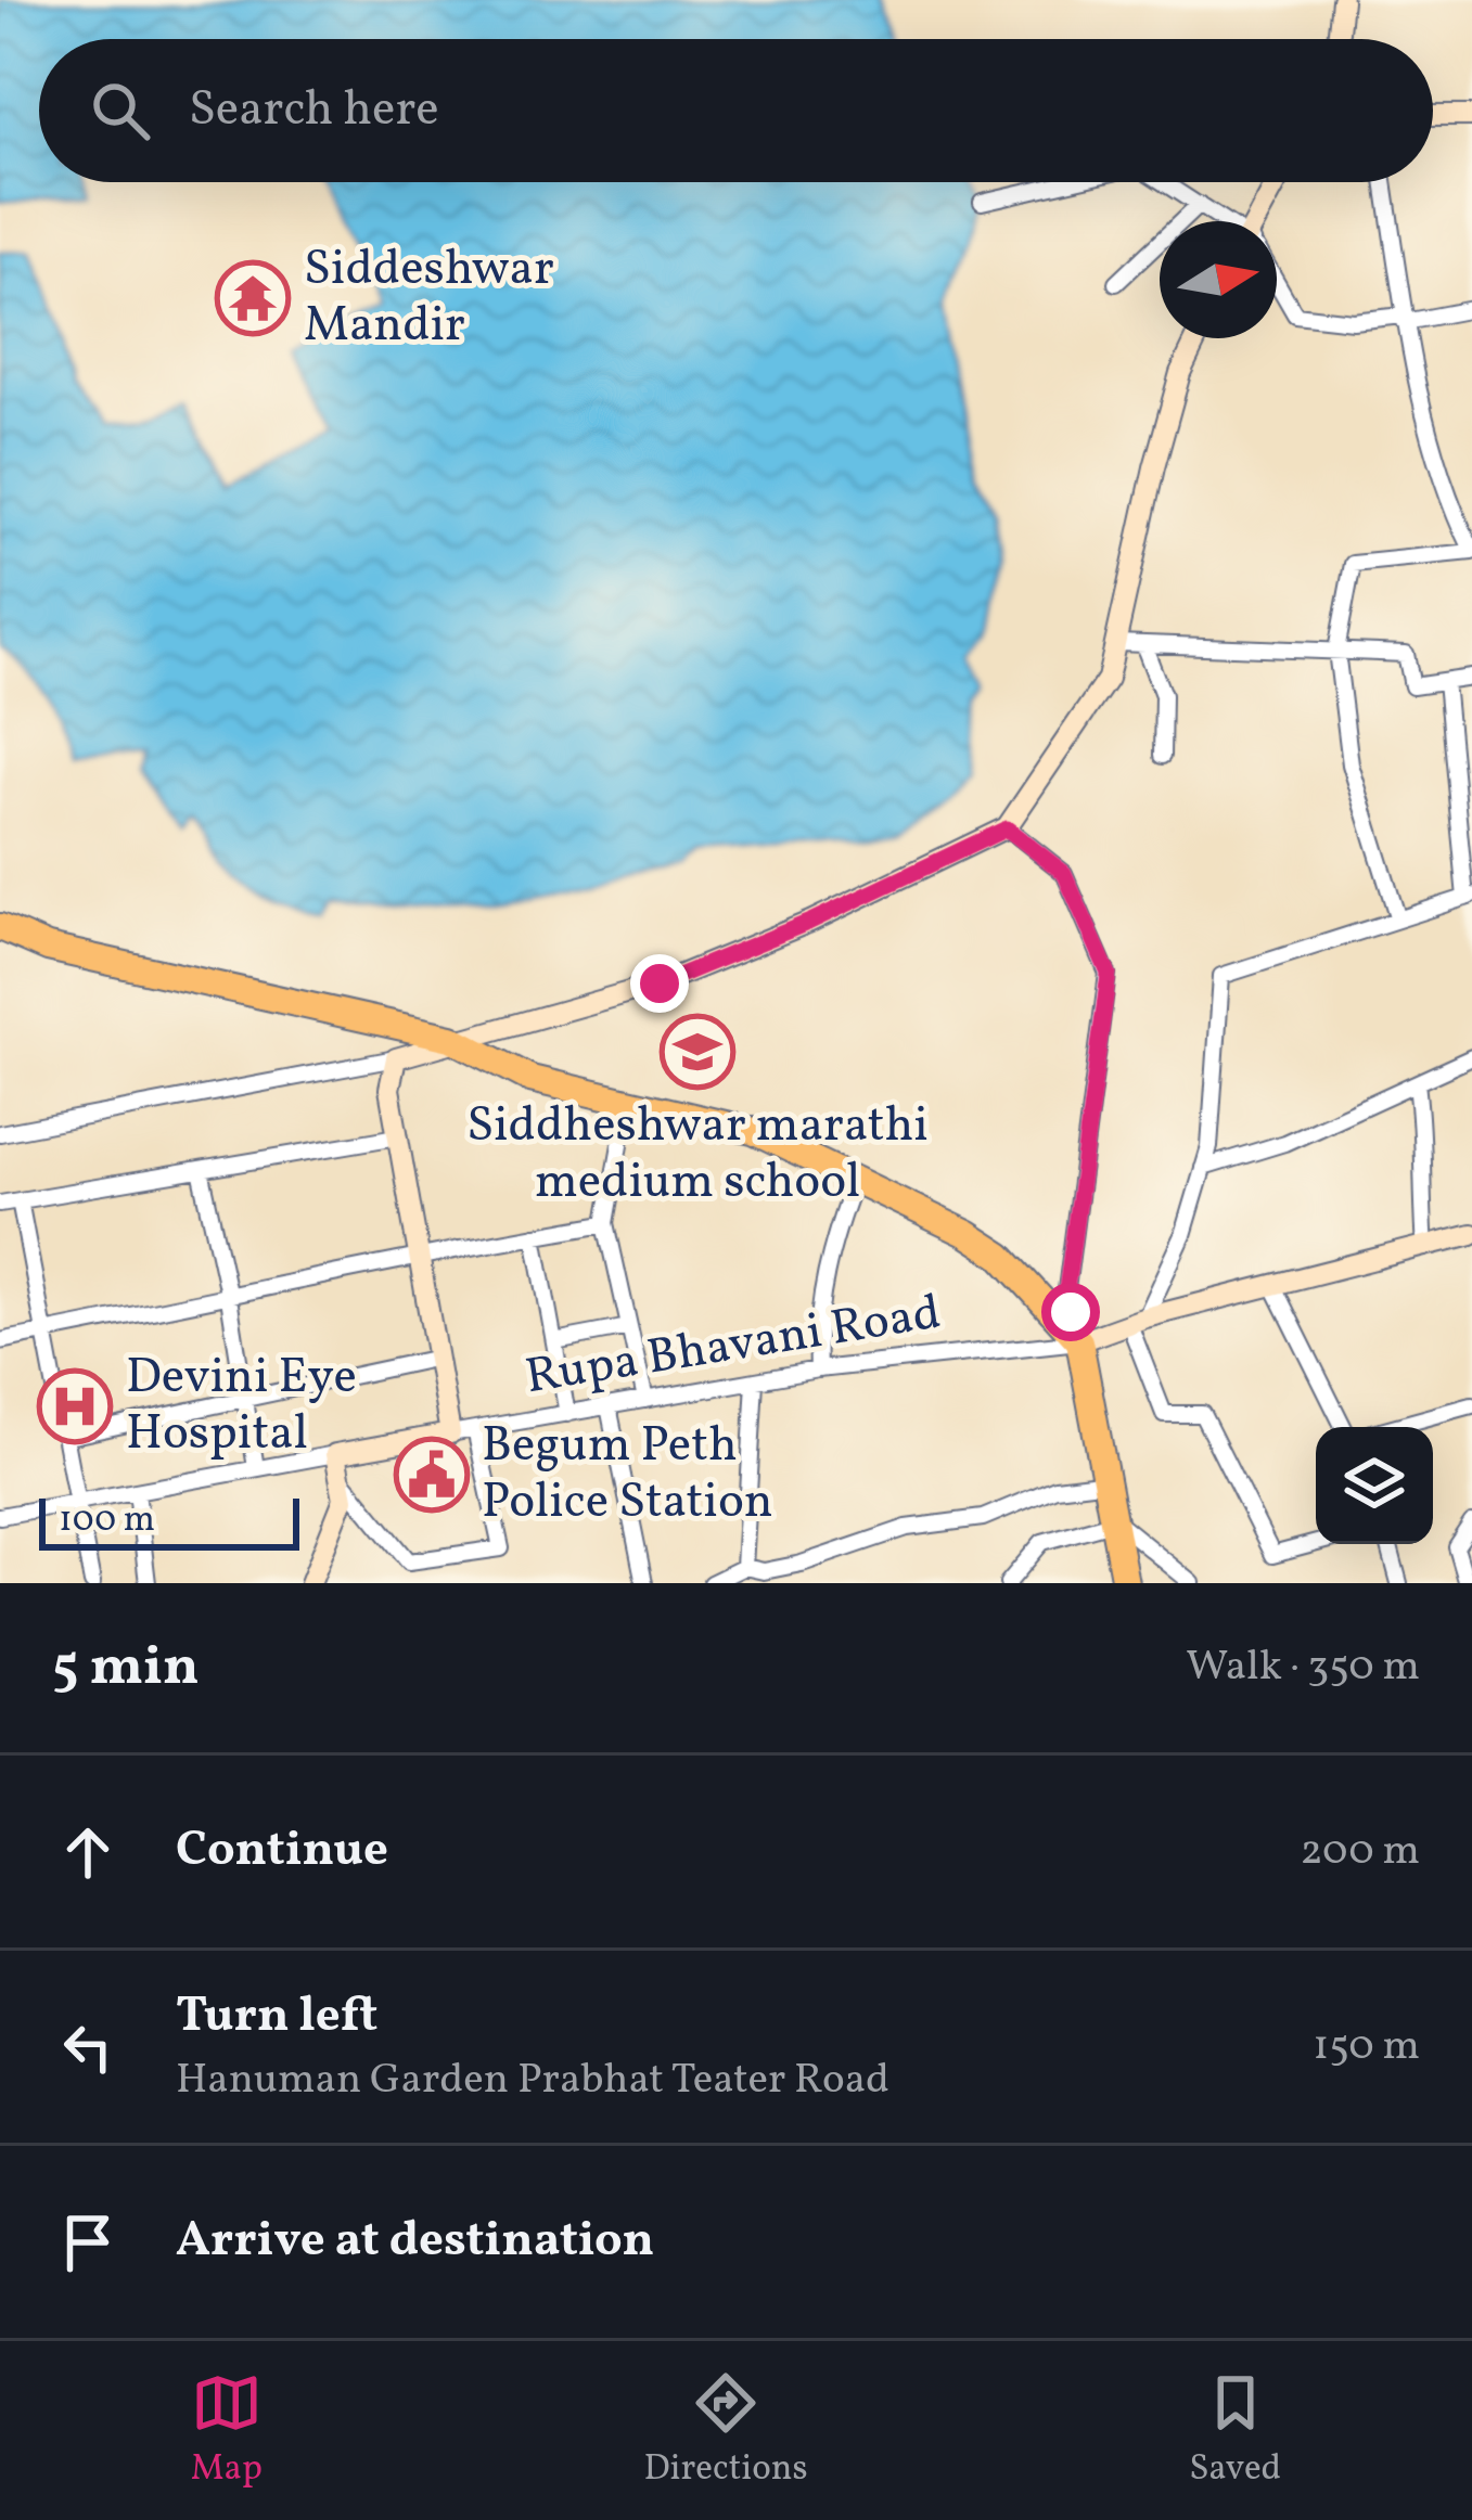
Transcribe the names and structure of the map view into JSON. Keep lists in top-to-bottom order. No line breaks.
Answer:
{"streets":{"street":["Rupa Bhavani Road"]},"places":{"temple":["Siddeshwar Mandir"],"school or university":["Siddheshwar marathi medium school"],"hospital":["Devini Eye Hospital"],"public building":["Begum Peth Police Station"]},"scale_bar":"100 m","north":"right","page":{"search":"Search here","scale":"100 m","heading":["5 min","Walk · 350 m"],"list":[["Continue","200 m"],["Turn left","Hanuman Garden Prabhat Teater Road","150 m"],"Arrive at destination"],"nav":["Map","Directions","Saved"]}}
